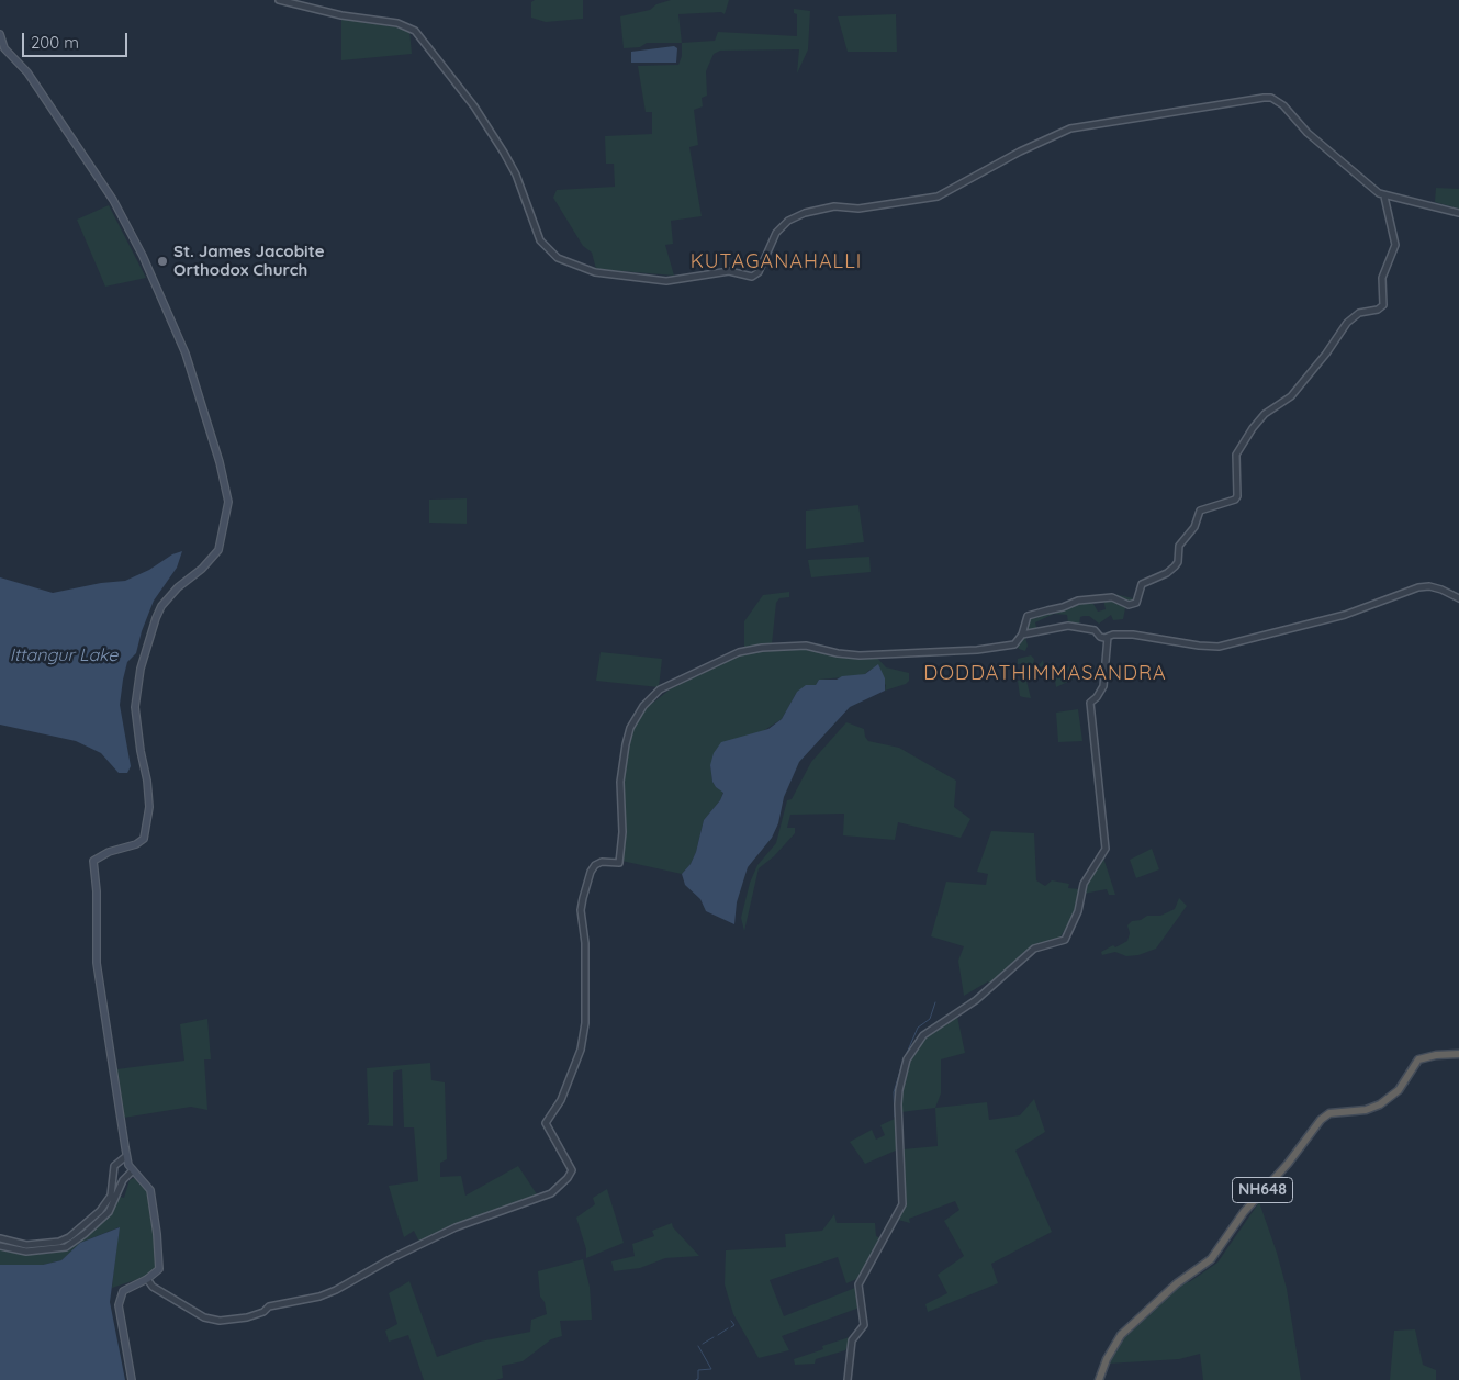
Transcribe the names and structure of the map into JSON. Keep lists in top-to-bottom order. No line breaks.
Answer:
{"streets":{"highway":["NH648"]},"districts":["KUTAGANAHALLI","DODDATHIMMASANDRA"],"water":["Ittangur Lake"],"places":["St. James Jacobite Orthodox Church"],"scale_bar":"200 m"}
